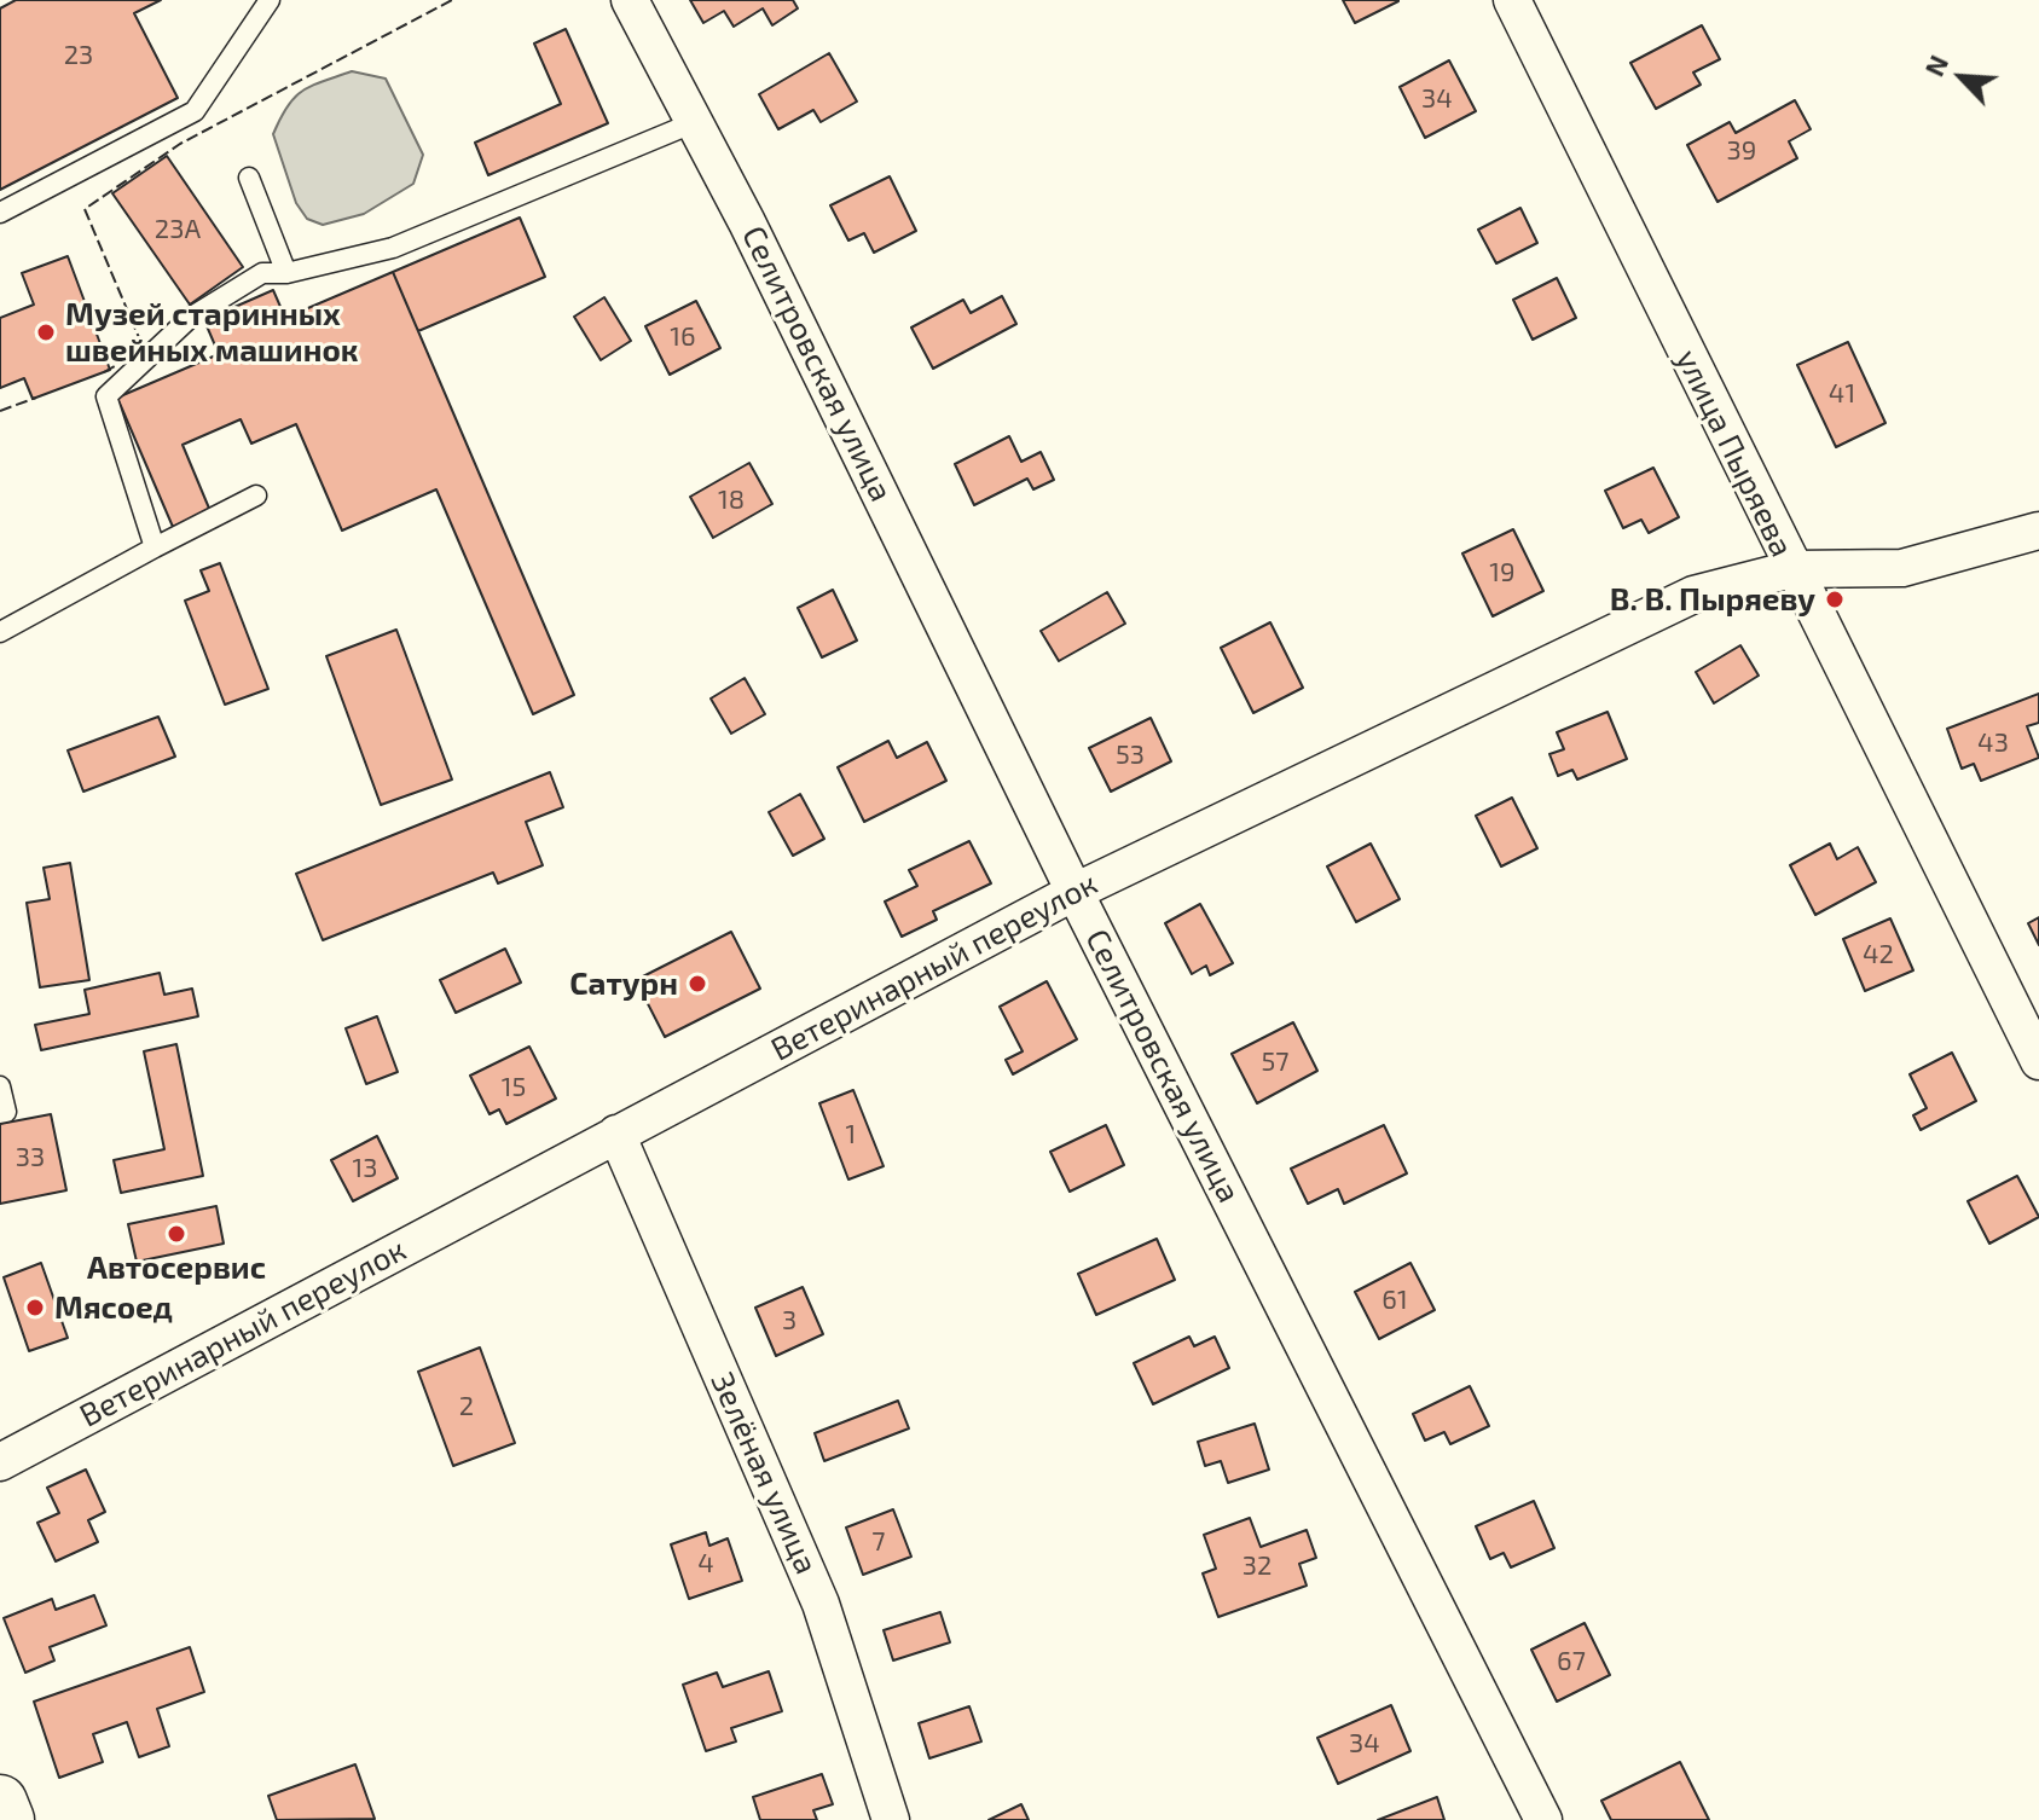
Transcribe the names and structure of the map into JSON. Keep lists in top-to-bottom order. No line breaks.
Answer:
{"streets":{"street":["Селитровская улица","улица Пыряева","Ветеринарный переулок","Зелёная улица"]},"crossings":[["Селитровская улица","Ветеринарный переулок"],["улица Пыряева","Ветеринарный переулок"],["Ветеринарный переулок","Зелёная улица"]],"places":["Музей старинных швейных машинок","В. В. Пыряеву","Сатурн","Автосервис","Мясоед"],"house_numbers":["23","34","39","23А","16","41","18","19","43","53","42","57","15","1","33","13","61","3","2","7","4","32","67","34"],"north":"top left"}
